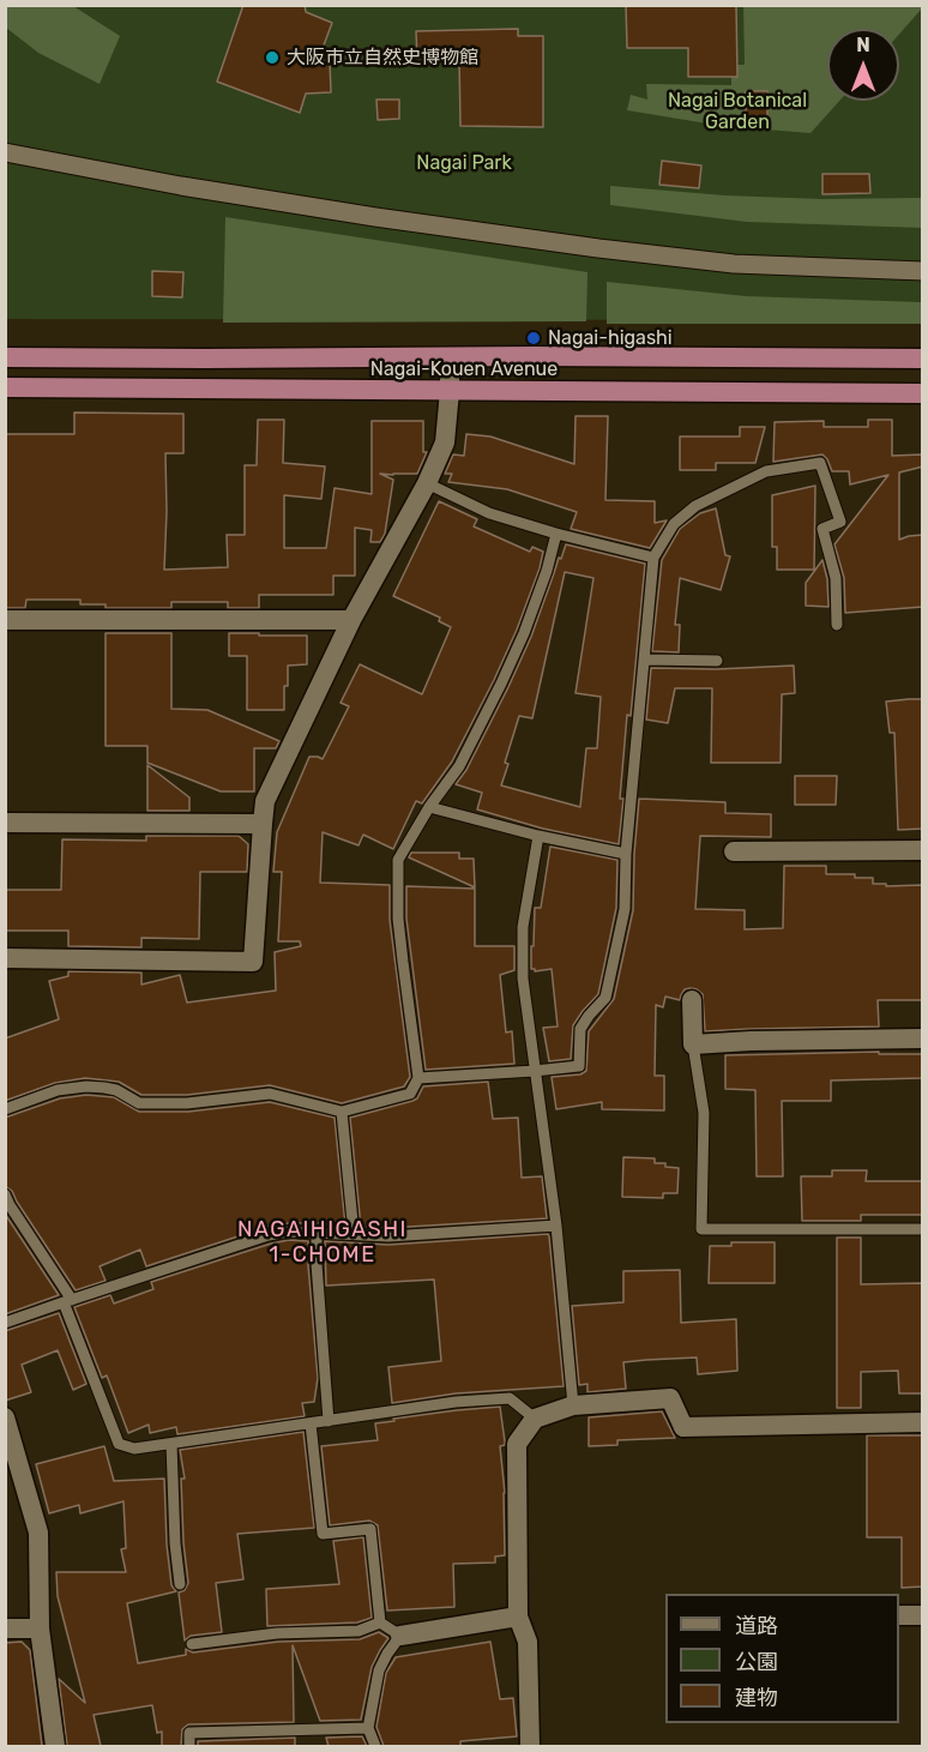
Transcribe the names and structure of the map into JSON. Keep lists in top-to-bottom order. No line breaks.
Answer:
{"streets":{"highway":["Nagai-Kouen Avenue"]},"districts":["NAGAIHIGASHI 1-CHOME"],"parks":["Nagai Botanical Garden","Nagai Park"],"places":["大阪市立自然史博物館","Nagai-higashi"],"legend":["道路","公園","建物"],"north":"top"}
